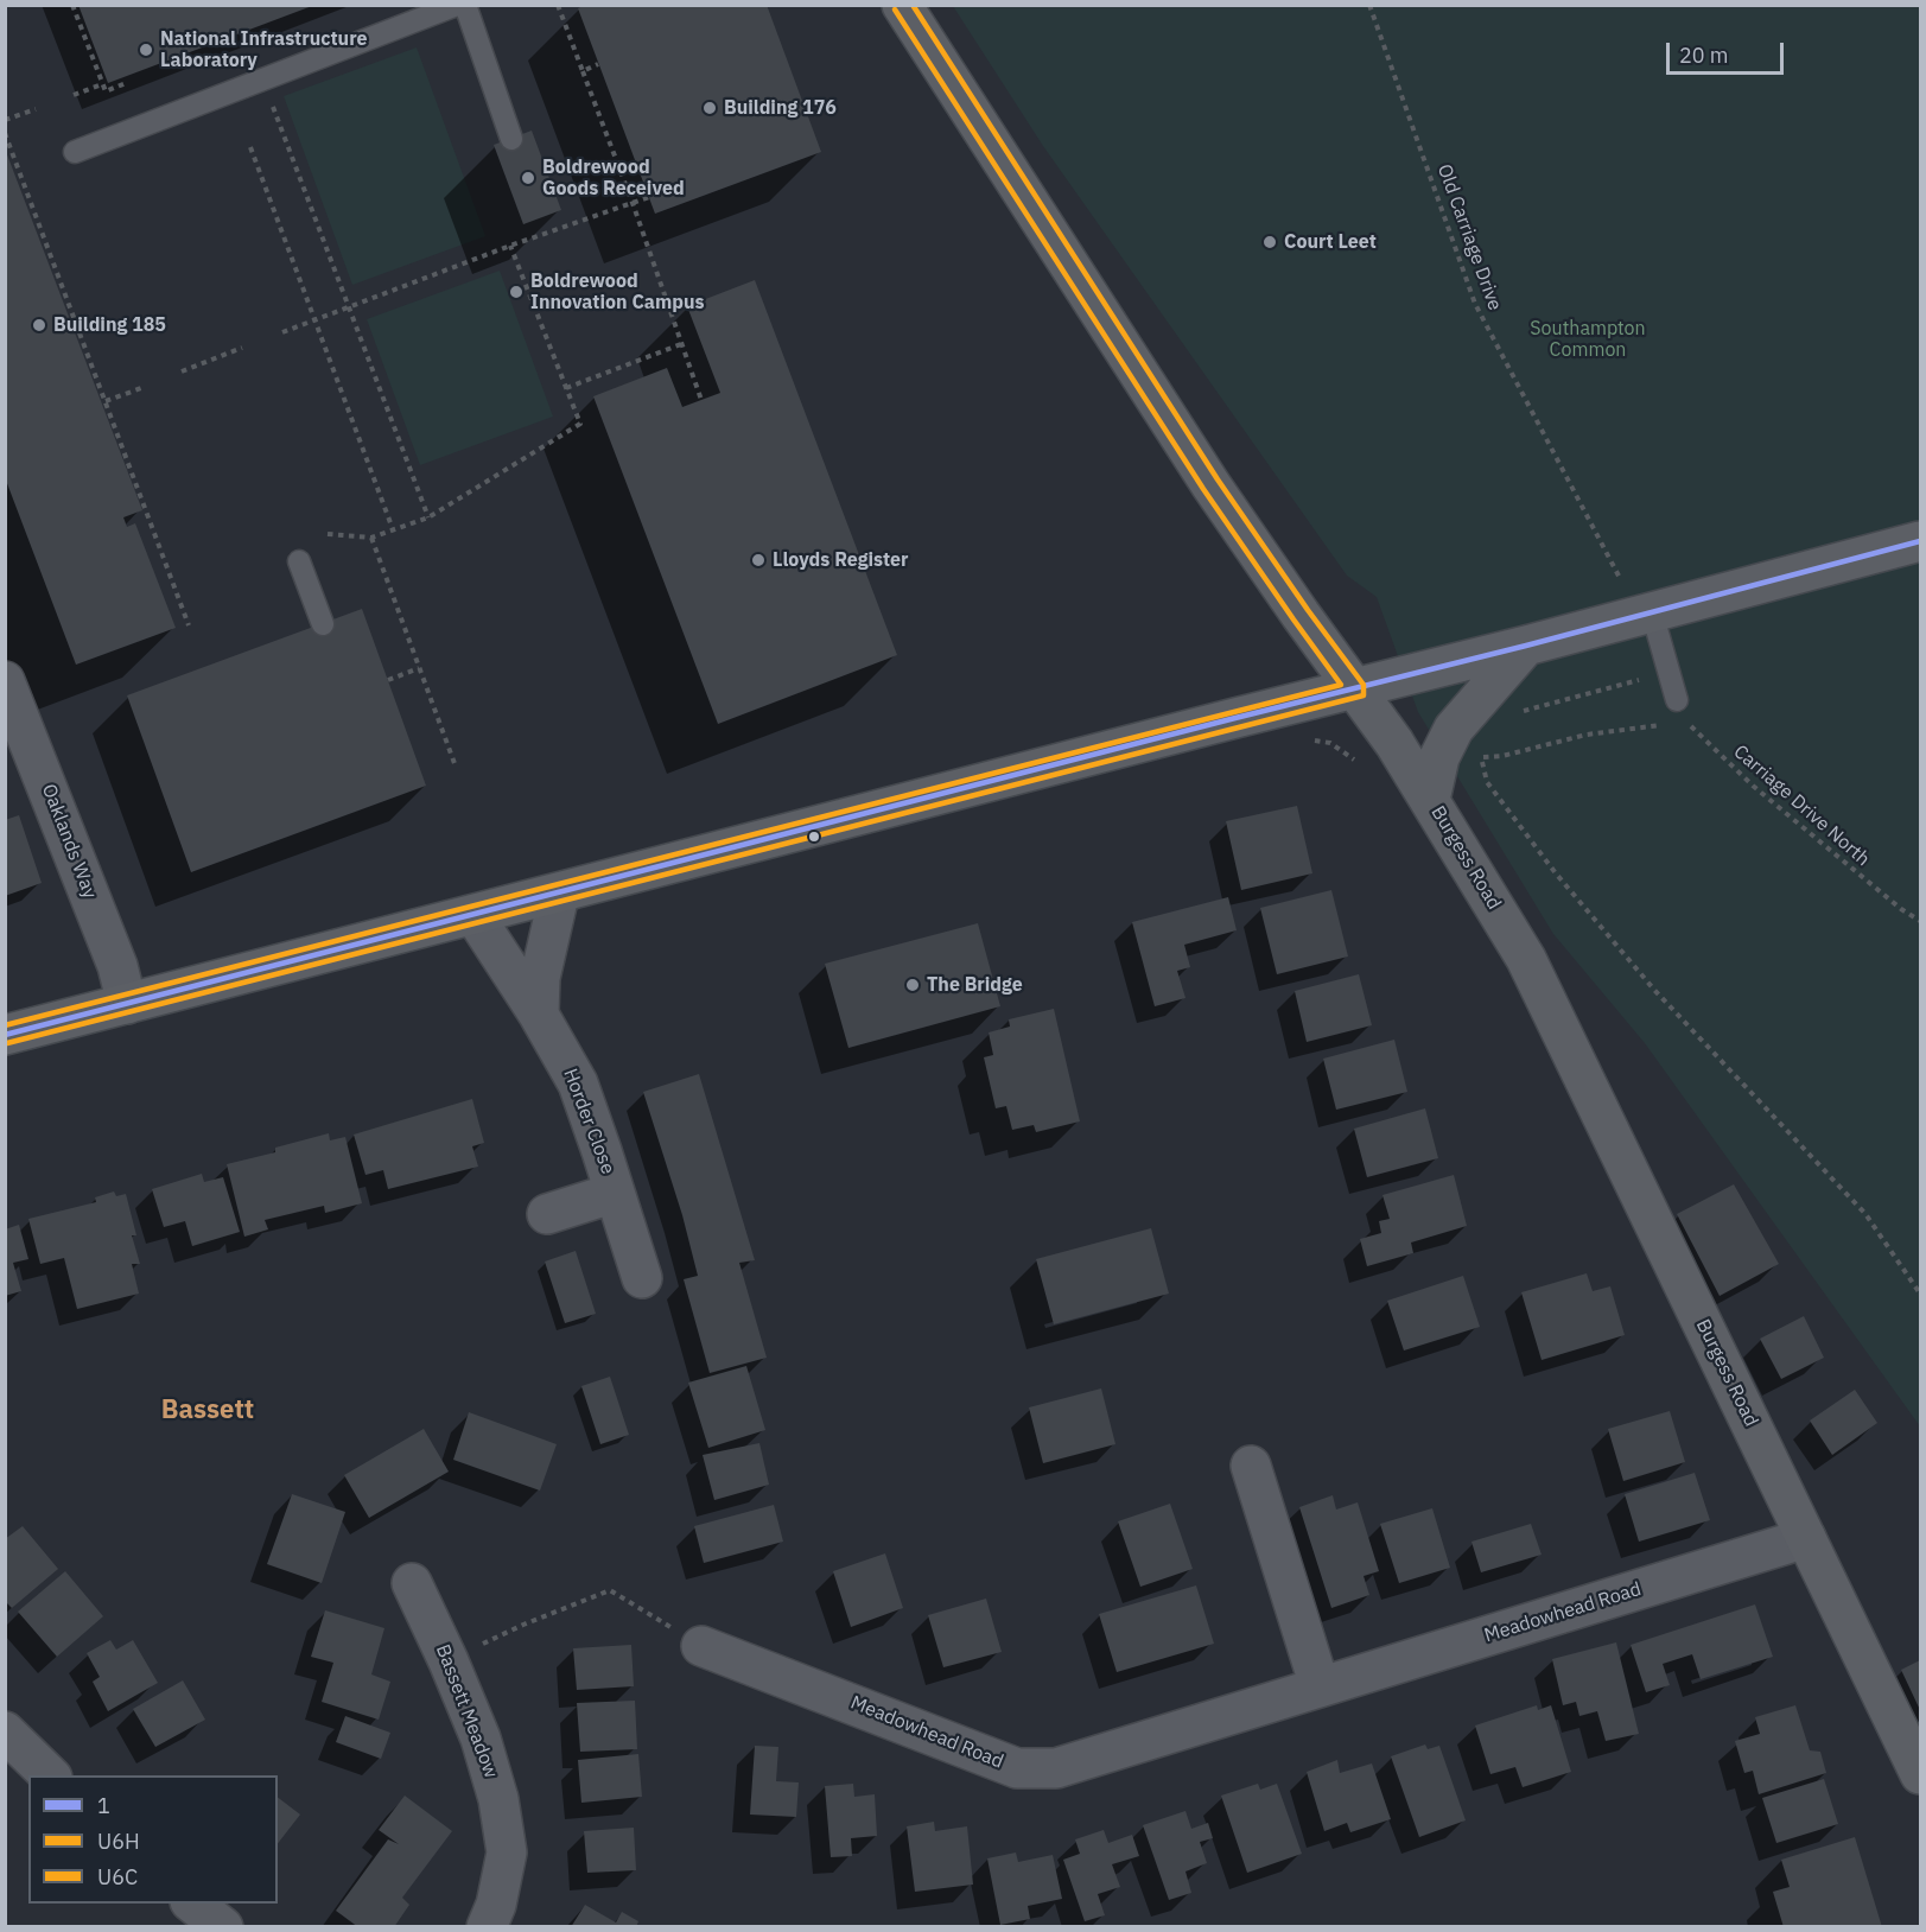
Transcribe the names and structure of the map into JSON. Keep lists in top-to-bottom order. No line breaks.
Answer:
{"streets":{"main road":["Burgess Road"],"street":["Oaklands Way","Horder Close","Meadowhead Road","Bassett Meadow"],"path":["Old Carriage Drive","Carriage Drive North"]},"crossings":[["Burgess Road","Meadowhead Road"]],"districts":["Bassett"],"parks":["Southampton Common"],"places":["National Infrastructure Laboratory","Building 176","Boldrewood Goods Received","Court Leet","Boldrewood Innovation Campus","Building 185","Lloyds Register","The Bridge"],"lines":["transit line U6H","transit line U6C","transit line 1"],"legend":["1","U6H","U6C"],"scale_bar":"20 m"}
